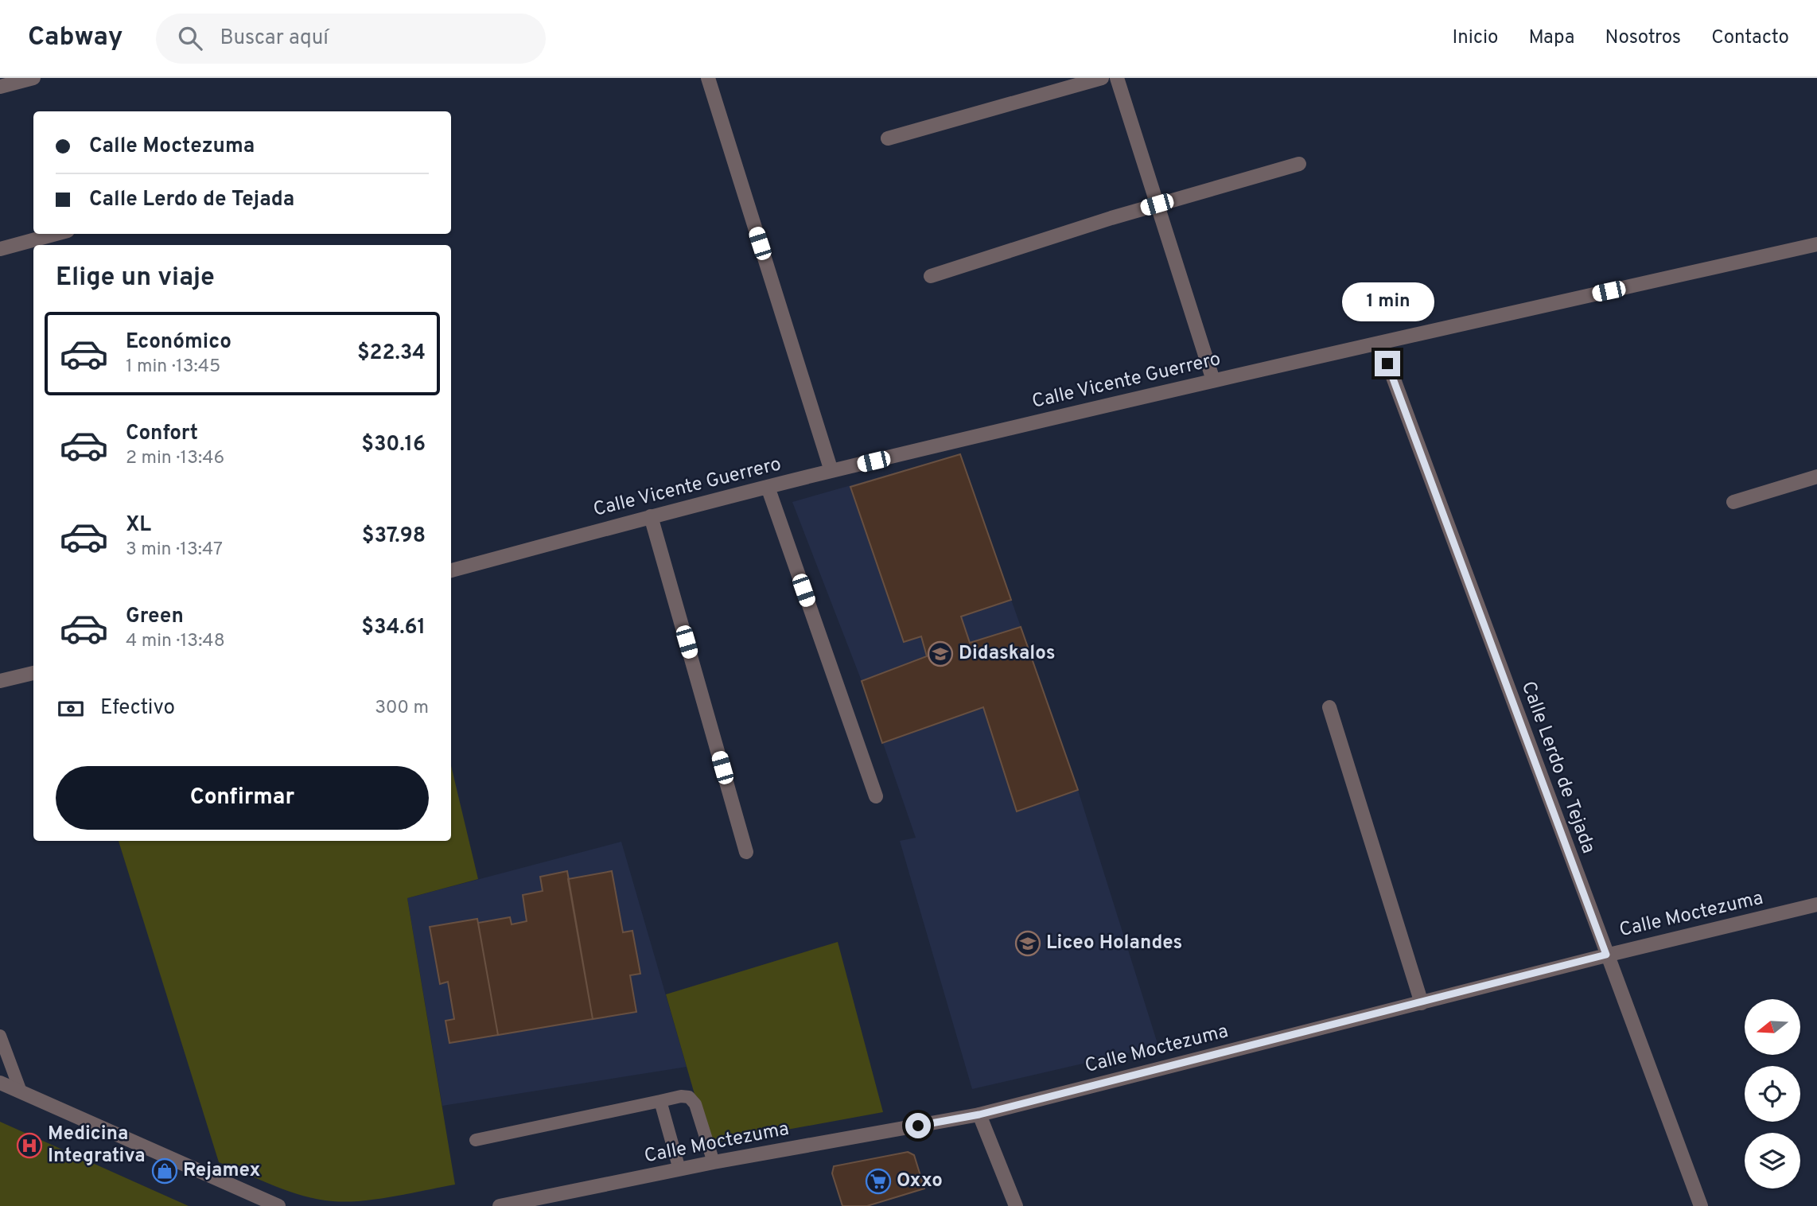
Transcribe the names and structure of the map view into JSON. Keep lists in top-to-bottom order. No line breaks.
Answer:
{"streets":{"street":["Calle Vicente Guerrero","Calle Lerdo de Tejada","Calle Moctezuma"]},"crossings":[["Calle Vicente Guerrero","Calle Lerdo de Tejada"],["Calle Lerdo de Tejada","Calle Moctezuma"]],"places":{"school or university":["Didaskalos","Liceo Holandes"],"hospital":["Medicina Integrativa"],"shop":["Rejamex"],"supermarket":["Oxxo"]},"north":"left","page":{"header":"Cabway","search":"Buscar aquí","nav":["Inicio","Mapa","Nosotros","Contacto"],"banner":["Calle Moctezuma","Calle Lerdo de Tejada"],"heading":"Elige un viaje","bubble":"1 min","list":[{"name":"Económico","note":"1 min · 13:45","value":"$22.34"},{"name":"Confort","note":"2 min · 13:46","value":"$30.16"},{"name":"XL","note":"3 min · 13:47","value":"$37.98"},{"name":"Green","note":"4 min · 13:48","value":"$34.61"}],"pay":["Efectivo","300 m"],"buttons":"Confirmar"}}
